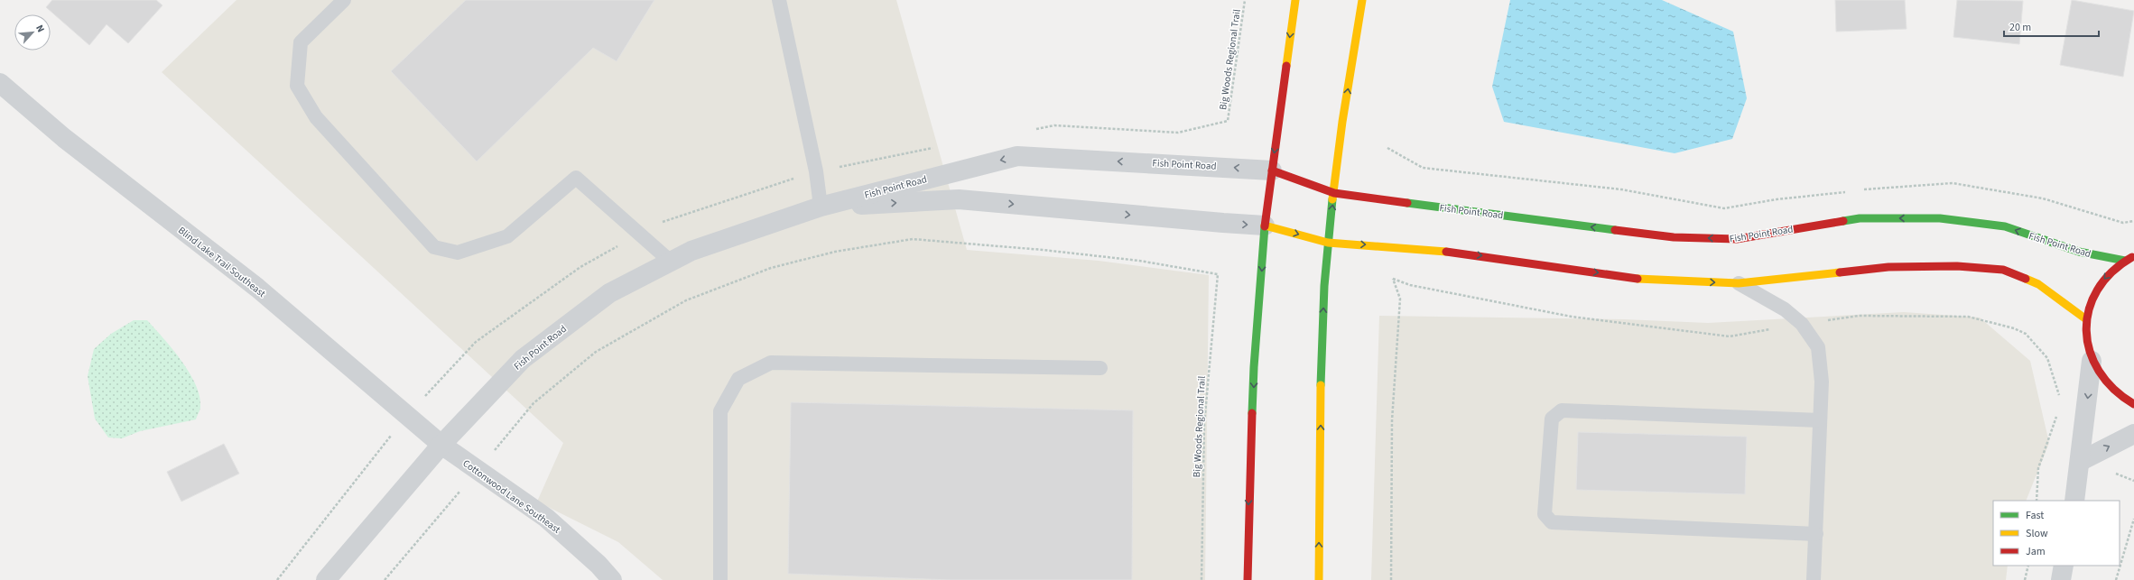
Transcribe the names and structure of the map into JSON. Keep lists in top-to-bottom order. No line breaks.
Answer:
{"streets":{"street":["Fish Point Road","Blind Lake Trail Southeast","Cottonwood Lane Southeast"],"path":["Big Woods Regional Trail"]},"crossings":[["Big Woods Regional Trail","Cottonwood Lane Southeast"],["Fish Point Road","Blind Lake Trail Southeast"],["Fish Point Road","Cottonwood Lane Southeast"],["Blind Lake Trail Southeast","Cottonwood Lane Southeast"]],"legend":["Fast","Slow","Jam"],"scale_bar":"20 m","north":"top right"}
